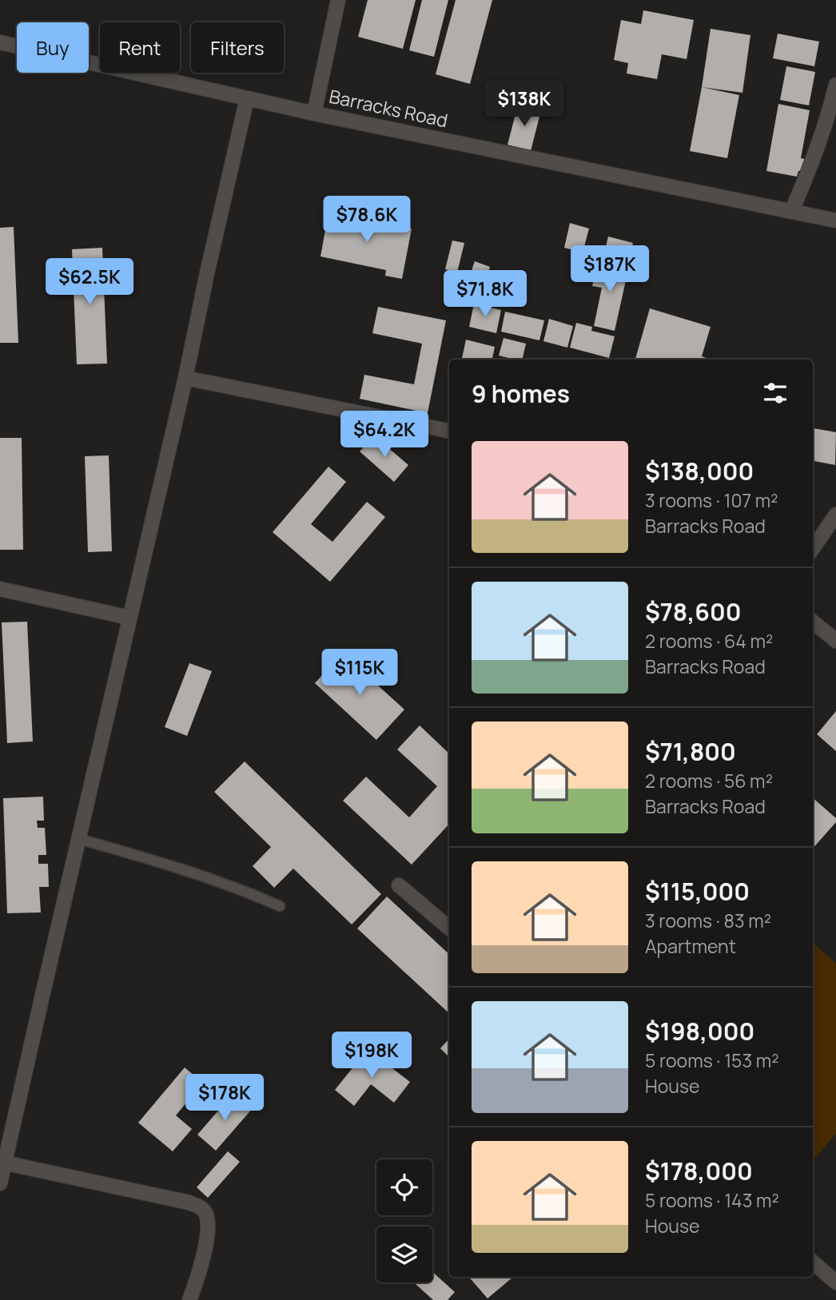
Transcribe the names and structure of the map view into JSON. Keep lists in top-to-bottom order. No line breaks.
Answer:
{"streets":{"street":["Barracks Road"]},"page":{"chip":["Buy","Rent","Filters"],"price":["$138K","$78.6K","$187K","$62.5K","$71.8K","$64.2K","$115K","$198K","$178K"],"heading":"9 homes","list":[{"name":"$138,000","note":"3 rooms · 107 m² · Barracks Road"},{"name":"$78,600","note":"2 rooms · 64 m² · Barracks Road"},{"name":"$71,800","note":"2 rooms · 56 m² · Barracks Road"},{"name":"$115,000","note":"3 rooms · 83 m² · Apartment"},{"name":"$198,000","note":"5 rooms · 153 m² · House"},{"name":"$178,000","note":"5 rooms · 143 m² · House"}]}}
